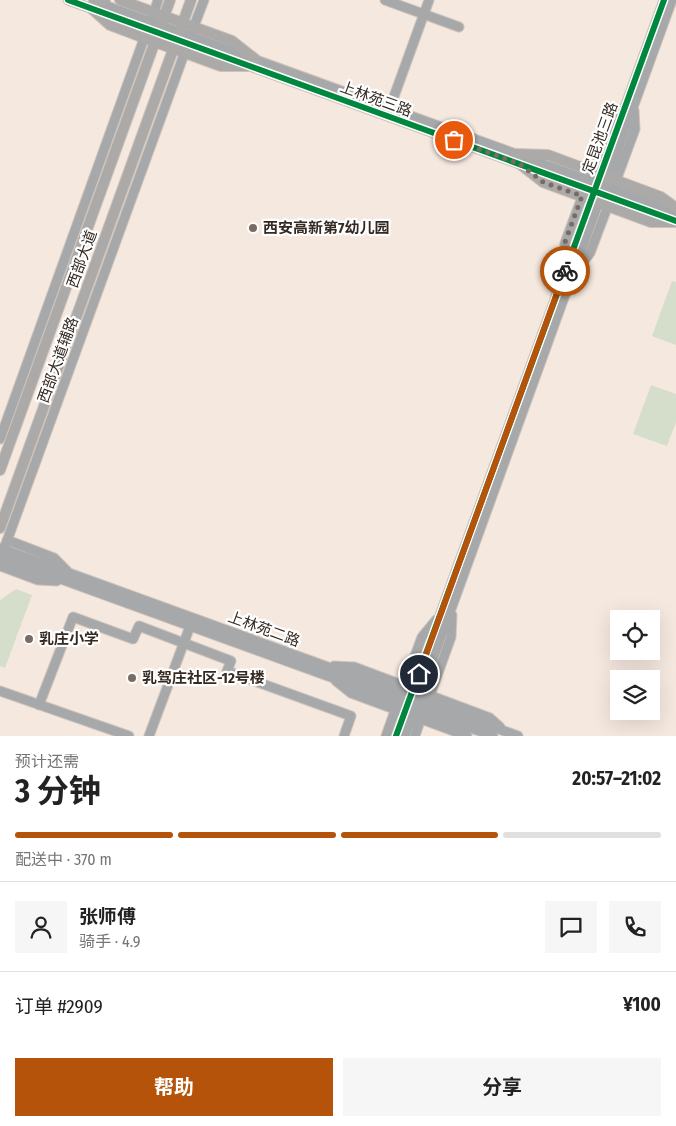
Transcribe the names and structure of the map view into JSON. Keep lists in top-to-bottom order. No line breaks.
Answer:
{"streets":{"main road":["西部大道"],"street":["上林苑三路","定昆池三路","西部大道辅路","上林苑二路"]},"crossings":[["定昆池三路","上林苑二路"],["西部大道辅路","上林苑二路"]],"places":["西安高新第7幼儿园","乳庄小学","乳驾庄社区-12号楼"],"page":{"heading":["3 分钟","预计还需","20:57–21:02"],"panel":["张师傅","骑手 · 4.9","订单 #2909","¥100"],"bar":"配送中 · 370 m","buttons":["帮助","分享"]}}
